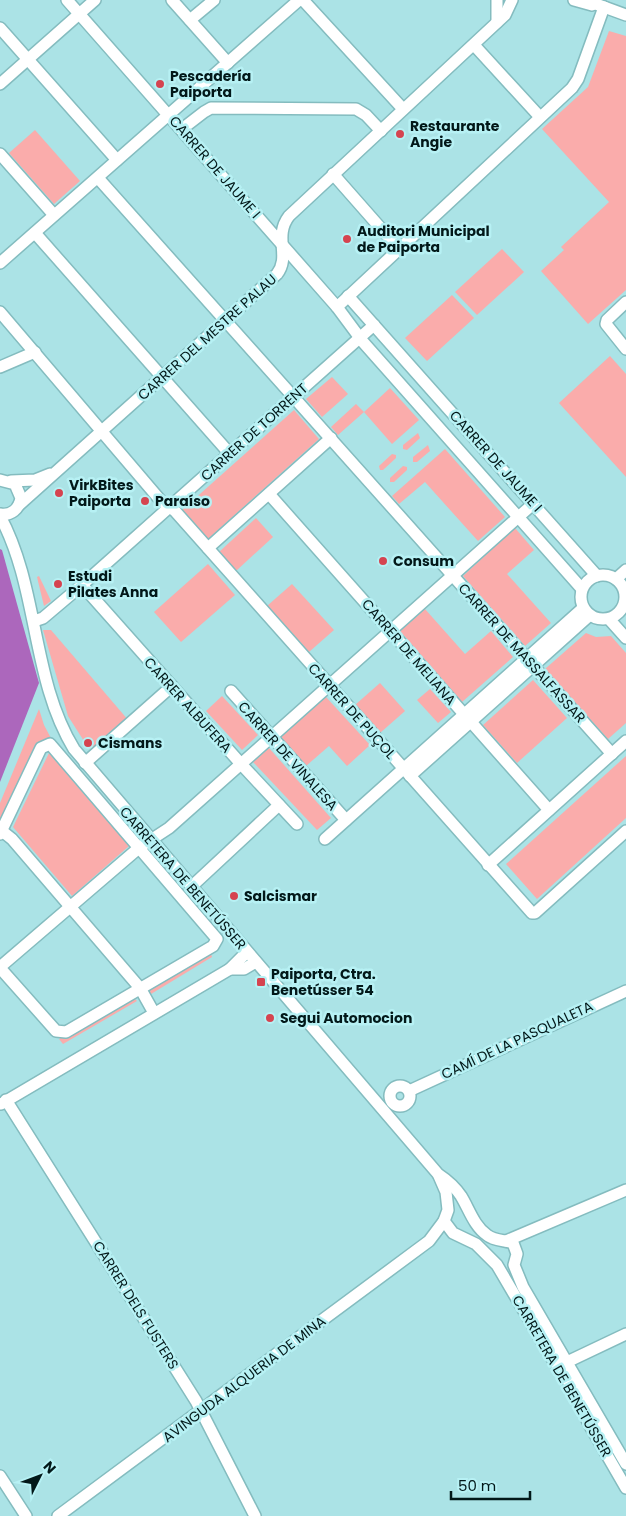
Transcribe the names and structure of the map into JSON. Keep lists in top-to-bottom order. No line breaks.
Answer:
{"streets":{"street":["CARRER DE JAUME I","CARRER DEL MESTRE PALAU","CARRER DE TORRENT","CARRER DE MELIANA","CARRER DE MASSALFASSAR","CARRER ALBUFERA","CARRER DE PUÇOL","CARRER DE VINALESA","CARRETERA DE BENETÚSSER","CAMÍ DE LA PASQUALETA","CARRER DELS FUSTERS","AVINGUDA ALQUERIA DE MINA"]},"crossings":[["CARRER DE JAUME I","CARRER DEL MESTRE PALAU"],["CARRER DE JAUME I","CARRER DE TORRENT"],["CARRER DEL MESTRE PALAU","CARRER DE MASSALFASSAR"],["CARRER DEL MESTRE PALAU","CARRER DE PUÇOL"],["CARRER DEL MESTRE PALAU","CARRETERA DE BENETÚSSER"],["CARRER DE TORRENT","CARRER DE MASSALFASSAR"],["CARRER DE TORRENT","CARRER ALBUFERA"],["CARRER DE TORRENT","CARRER DE PUÇOL"],["CARRER DE TORRENT","CARRETERA DE BENETÚSSER"],["CARRETERA DE BENETÚSSER","CAMÍ DE LA PASQUALETA"],["CARRETERA DE BENETÚSSER","AVINGUDA ALQUERIA DE MINA"],["CARRER DELS FUSTERS","AVINGUDA ALQUERIA DE MINA"]],"places":{"other":["Pescadería Paiporta","Restaurante Angie","Auditori Municipal de Paiporta","VirkBites Paiporta","Paraíso","Consum","Estudi Pilates Anna","Cismans","Salcismar","Segui Automocion"],"transit":["Paiporta, Ctra. Benetússer 54"]},"scale_bar":"50 m","north":"top right"}
